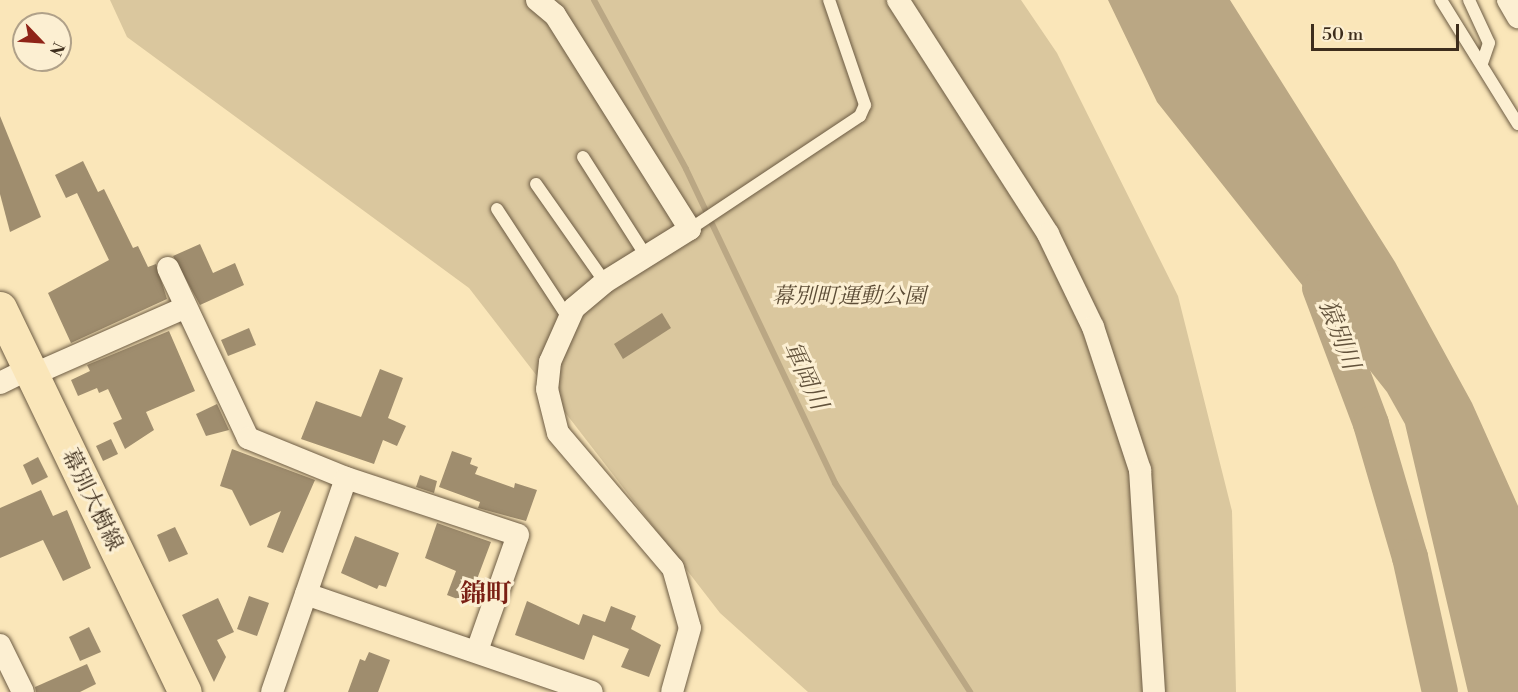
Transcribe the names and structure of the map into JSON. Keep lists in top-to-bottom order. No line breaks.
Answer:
{"streets":{"main road":["幕別大樹線"]},"districts":["錦町"],"water":["猿別川","軍岡川"],"parks":["幕別町運動公園"],"scale_bar":"50 m","north":"bottom right"}
